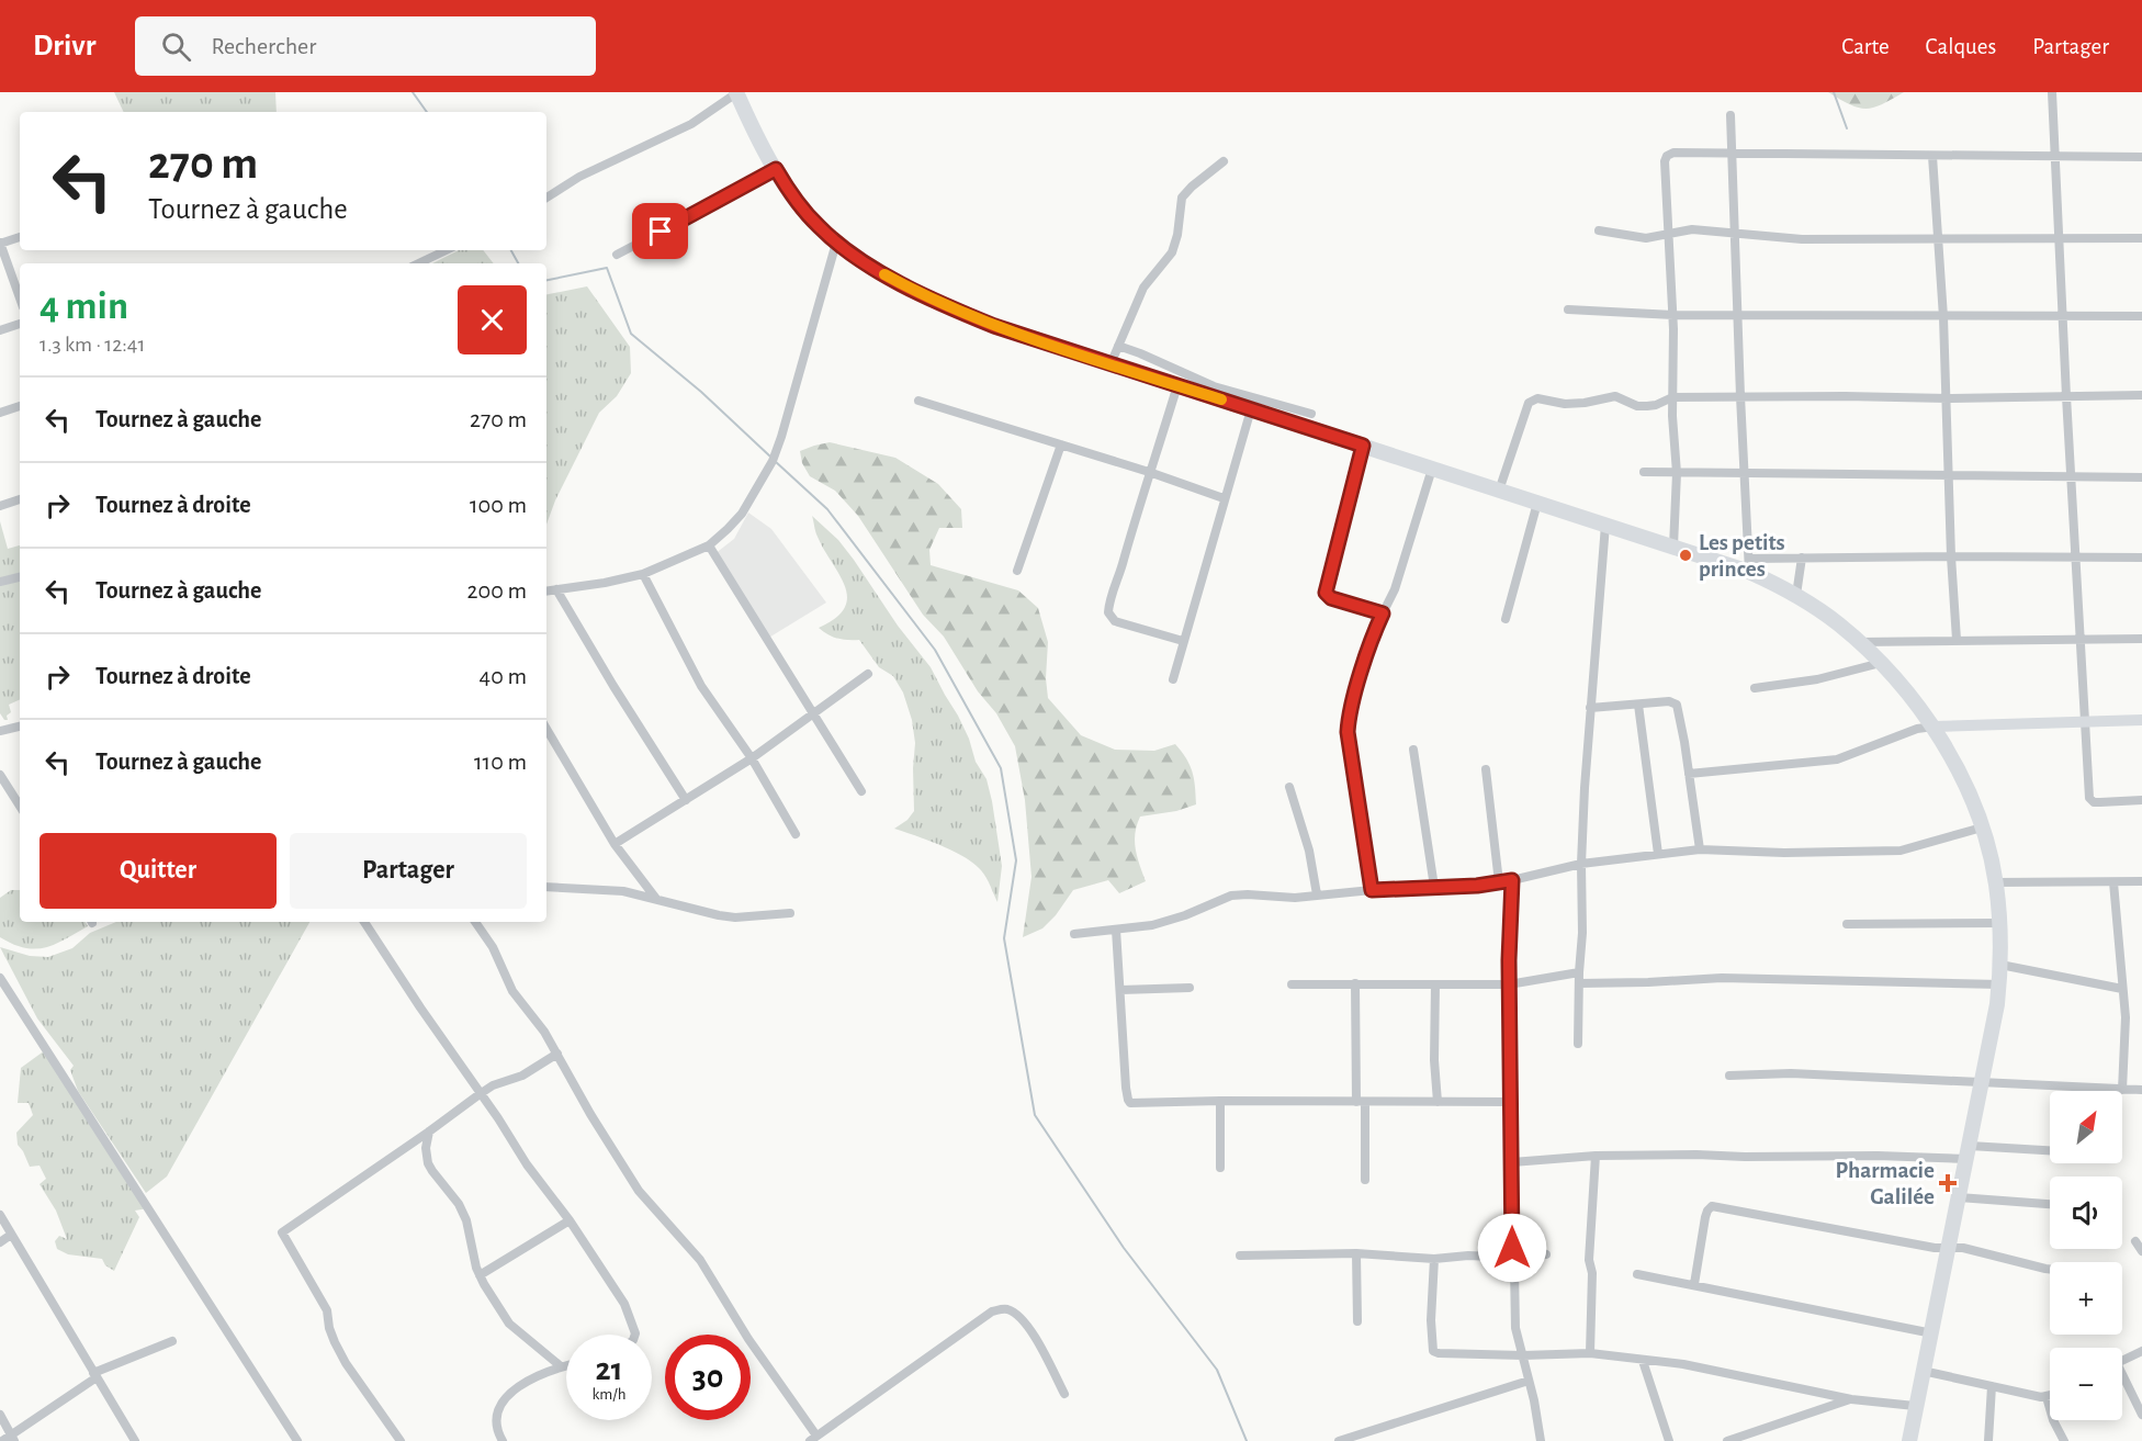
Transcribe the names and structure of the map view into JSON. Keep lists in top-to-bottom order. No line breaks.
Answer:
{"places":{"other":["Les petits princes"],"health":["Pharmacie Galilée"]},"north":"top right","page":{"header":"Drivr","search":"Rechercher","nav":["Carte","Calques","Partager"],"turn":["270 m","Tournez à gauche"],"heading":["4 min","1.3 km · 12:41"],"list":[{"name":"Tournez à gauche","value":"270 m"},{"name":"Tournez à droite","value":"100 m"},{"name":"Tournez à gauche","value":"200 m"},{"name":"Tournez à droite","value":"40 m"},{"name":"Tournez à gauche","value":"110 m"}],"buttons":["Quitter","Partager"],"map_buttons":["+","−"],"speed":"21 km/h","limit":"30"}}
